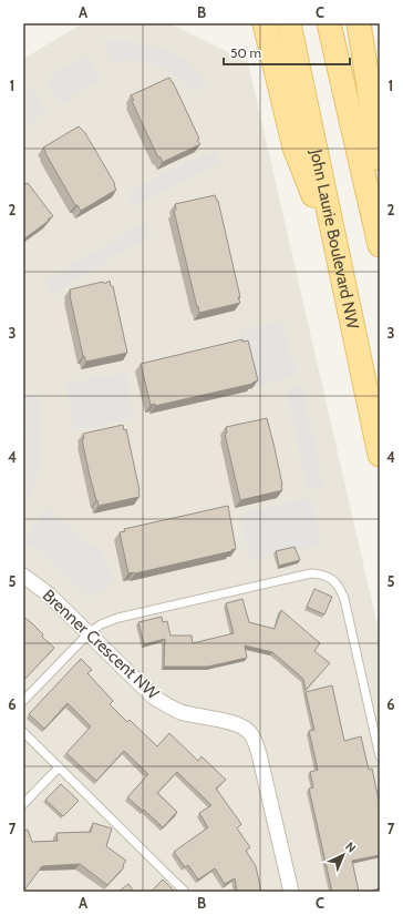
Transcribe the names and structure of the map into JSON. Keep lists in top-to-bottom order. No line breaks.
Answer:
{"streets":{"main road":["John Laurie Boulevard NW"],"street":["Brenner Crescent NW"]},"scale_bar":"50 m","north":"top right","grid":{"columns":["A","B","C"],"rows":["1","2","3","4","5","6","7"]}}
